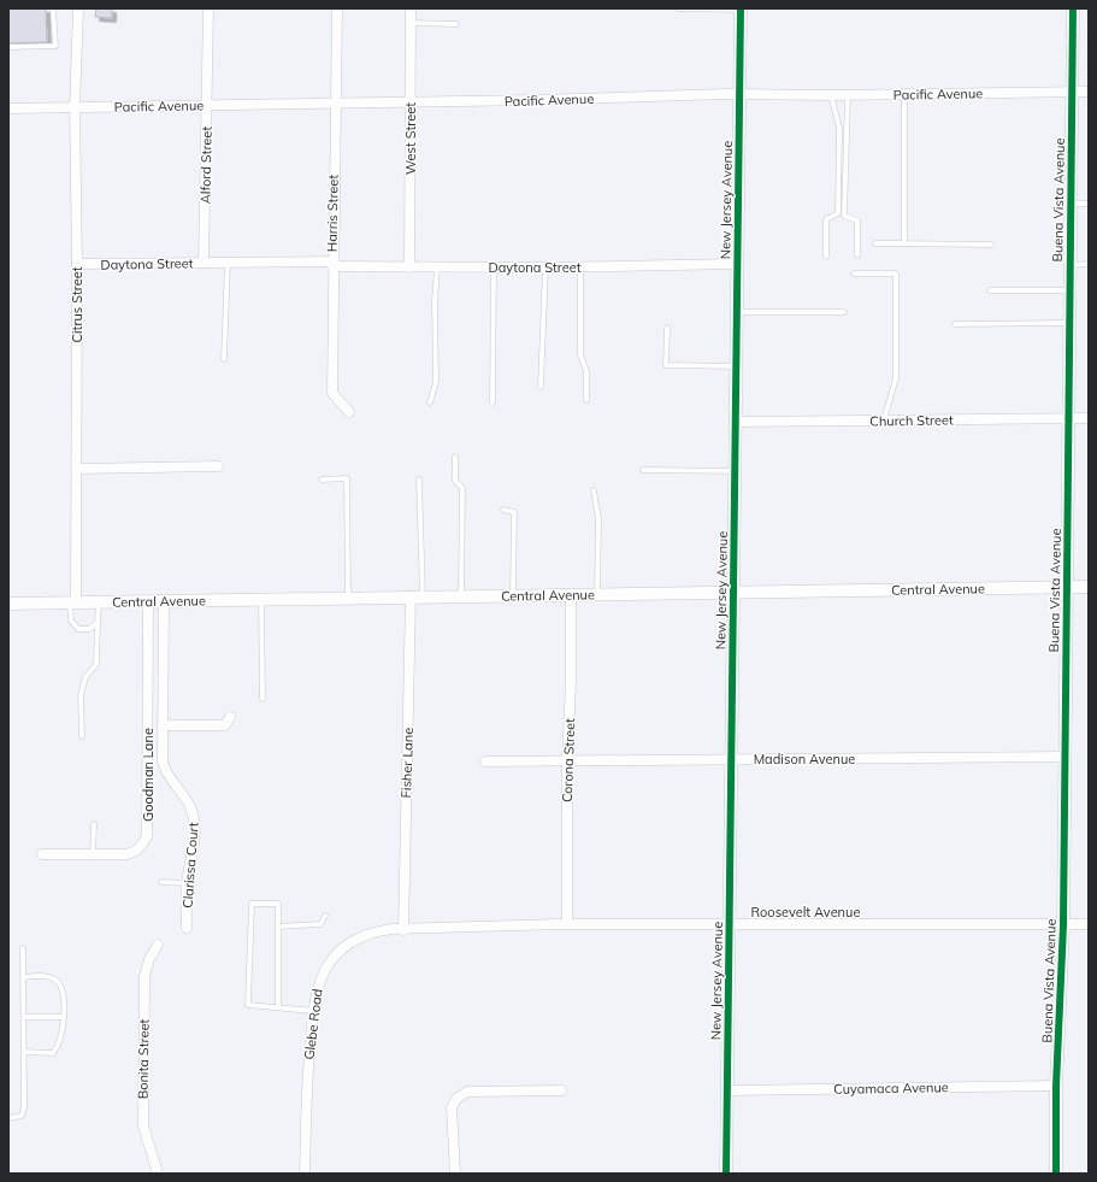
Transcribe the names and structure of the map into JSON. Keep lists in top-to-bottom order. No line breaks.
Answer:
{"streets":{"street":["Pacific Avenue","West Street","Alford Street","New Jersey Avenue","Buena Vista Avenue","Harris Street","Daytona Street","Citrus Street","Church Street","Central Avenue","Madison Avenue","Corona Street","Fisher Lane","Goodman Lane","Clarissa Court","Roosevelt Avenue","Glebe Road","Bonita Street","Cuyamaca Avenue"]},"crossings":[["Pacific Avenue","West Street"],["Pacific Avenue","Alford Street"],["Pacific Avenue","New Jersey Avenue"],["Pacific Avenue","Buena Vista Avenue"],["Pacific Avenue","Harris Street"],["Pacific Avenue","Citrus Street"],["West Street","Daytona Street"],["Alford Street","Daytona Street"],["New Jersey Avenue","Daytona Street"],["New Jersey Avenue","Church Street"],["New Jersey Avenue","Central Avenue"],["New Jersey Avenue","Madison Avenue"],["New Jersey Avenue","Roosevelt Avenue"],["New Jersey Avenue","Cuyamaca Avenue"],["Buena Vista Avenue","Church Street"],["Buena Vista Avenue","Central Avenue"],["Buena Vista Avenue","Madison Avenue"],["Buena Vista Avenue","Roosevelt Avenue"],["Buena Vista Avenue","Cuyamaca Avenue"],["Harris Street","Daytona Street"],["Daytona Street","Citrus Street"],["Citrus Street","Central Avenue"],["Central Avenue","Corona Street"],["Central Avenue","Fisher Lane"],["Central Avenue","Goodman Lane"],["Central Avenue","Clarissa Court"],["Madison Avenue","Corona Street"],["Corona Street","Roosevelt Avenue"],["Fisher Lane","Roosevelt Avenue"],["Fisher Lane","Glebe Road"],["Roosevelt Avenue","Glebe Road"]]}
